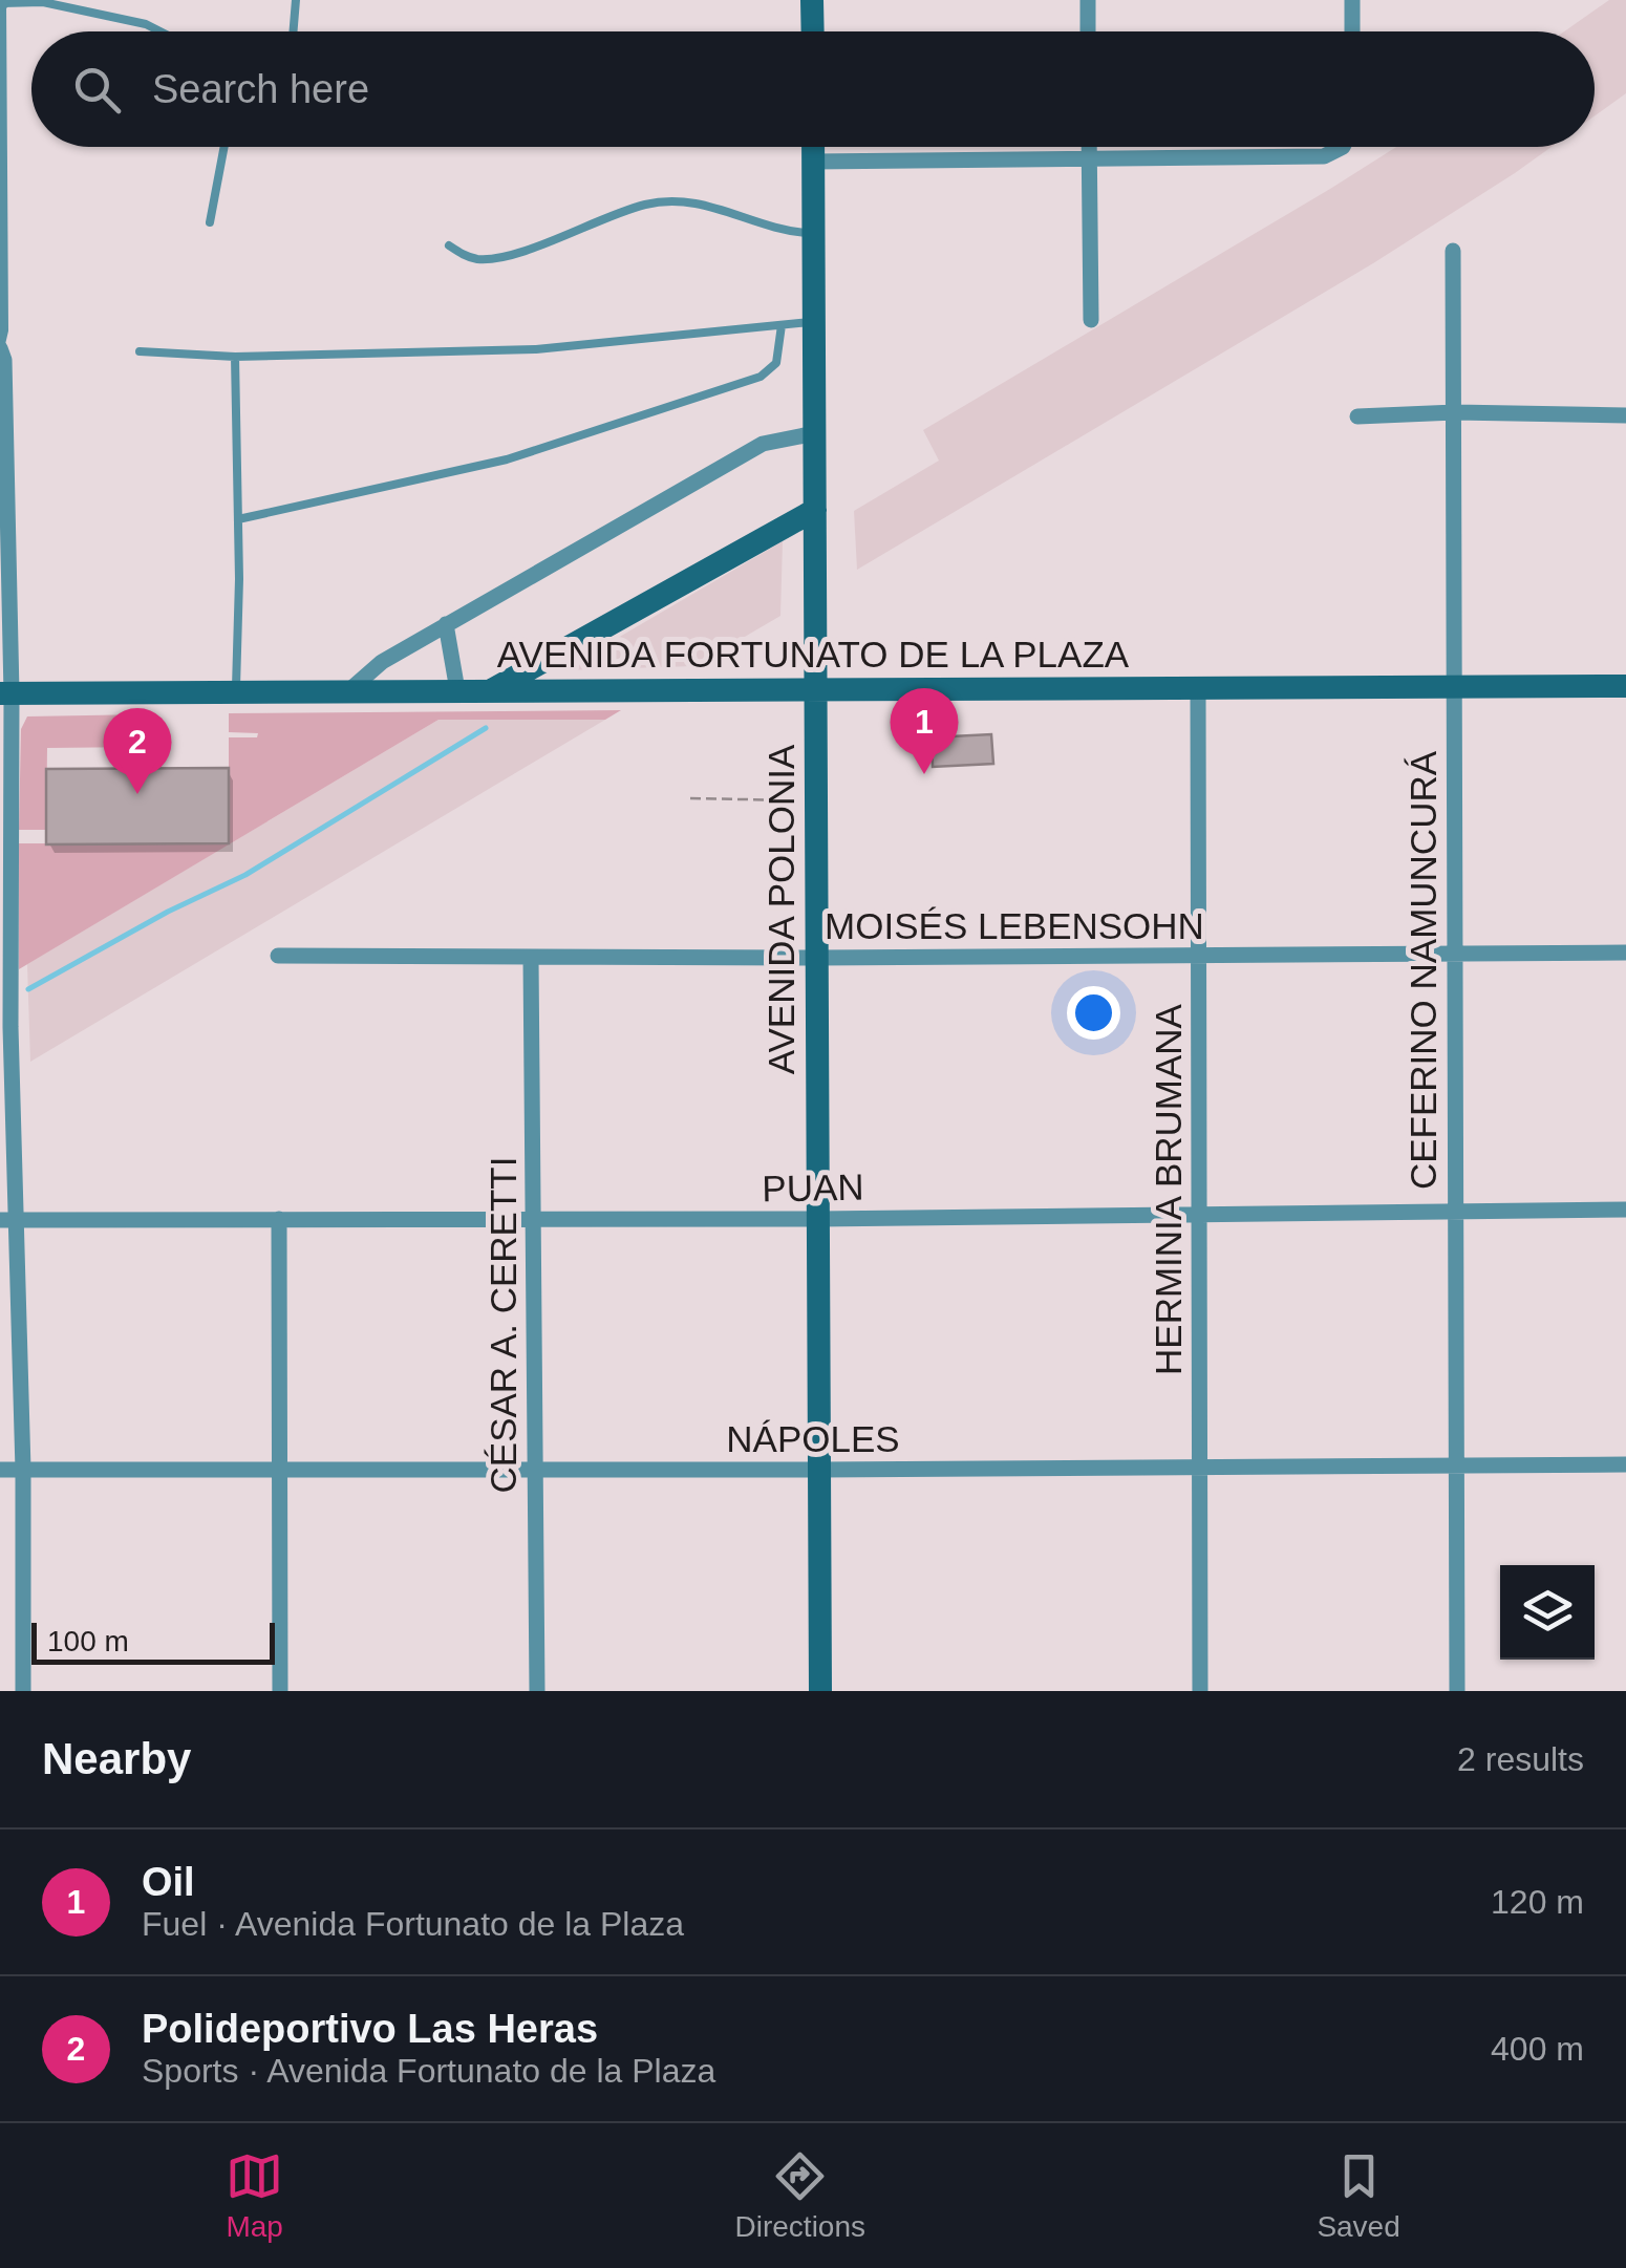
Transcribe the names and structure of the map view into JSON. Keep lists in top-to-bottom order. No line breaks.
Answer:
{"streets":{"main road":["AVENIDA FORTUNATO DE LA PLAZA","AVENIDA POLONIA"],"street":["MOISÉS LEBENSOHN","CEFERINO NAMUNCURÁ","PUAN","HERMINIA BRUMANA","CÉSAR A. CERETTI","NÁPOLES"]},"crossings":[["AVENIDA FORTUNATO DE LA PLAZA","AVENIDA POLONIA"],["AVENIDA FORTUNATO DE LA PLAZA","CEFERINO NAMUNCURÁ"],["AVENIDA FORTUNATO DE LA PLAZA","HERMINIA BRUMANA"],["AVENIDA POLONIA","MOISÉS LEBENSOHN"],["AVENIDA POLONIA","PUAN"],["AVENIDA POLONIA","NÁPOLES"],["MOISÉS LEBENSOHN","CEFERINO NAMUNCURÁ"],["MOISÉS LEBENSOHN","HERMINIA BRUMANA"],["MOISÉS LEBENSOHN","CÉSAR A. CERETTI"],["CEFERINO NAMUNCURÁ","PUAN"],["CEFERINO NAMUNCURÁ","NÁPOLES"],["PUAN","HERMINIA BRUMANA"],["PUAN","CÉSAR A. CERETTI"],["HERMINIA BRUMANA","NÁPOLES"],["CÉSAR A. CERETTI","NÁPOLES"]],"scale_bar":"100 m","page":{"search":"Search here","pins":["1","2"],"scale":"100 m","heading":["Nearby","2 results"],"list":[{"mark":"1","name":"Oil","note":"Fuel · Avenida Fortunato de la Plaza","value":"120 m"},{"mark":"2","name":"Polideportivo Las Heras","note":"Sports · Avenida Fortunato de la Plaza","value":"400 m"}],"nav":["Map","Directions","Saved"]}}
